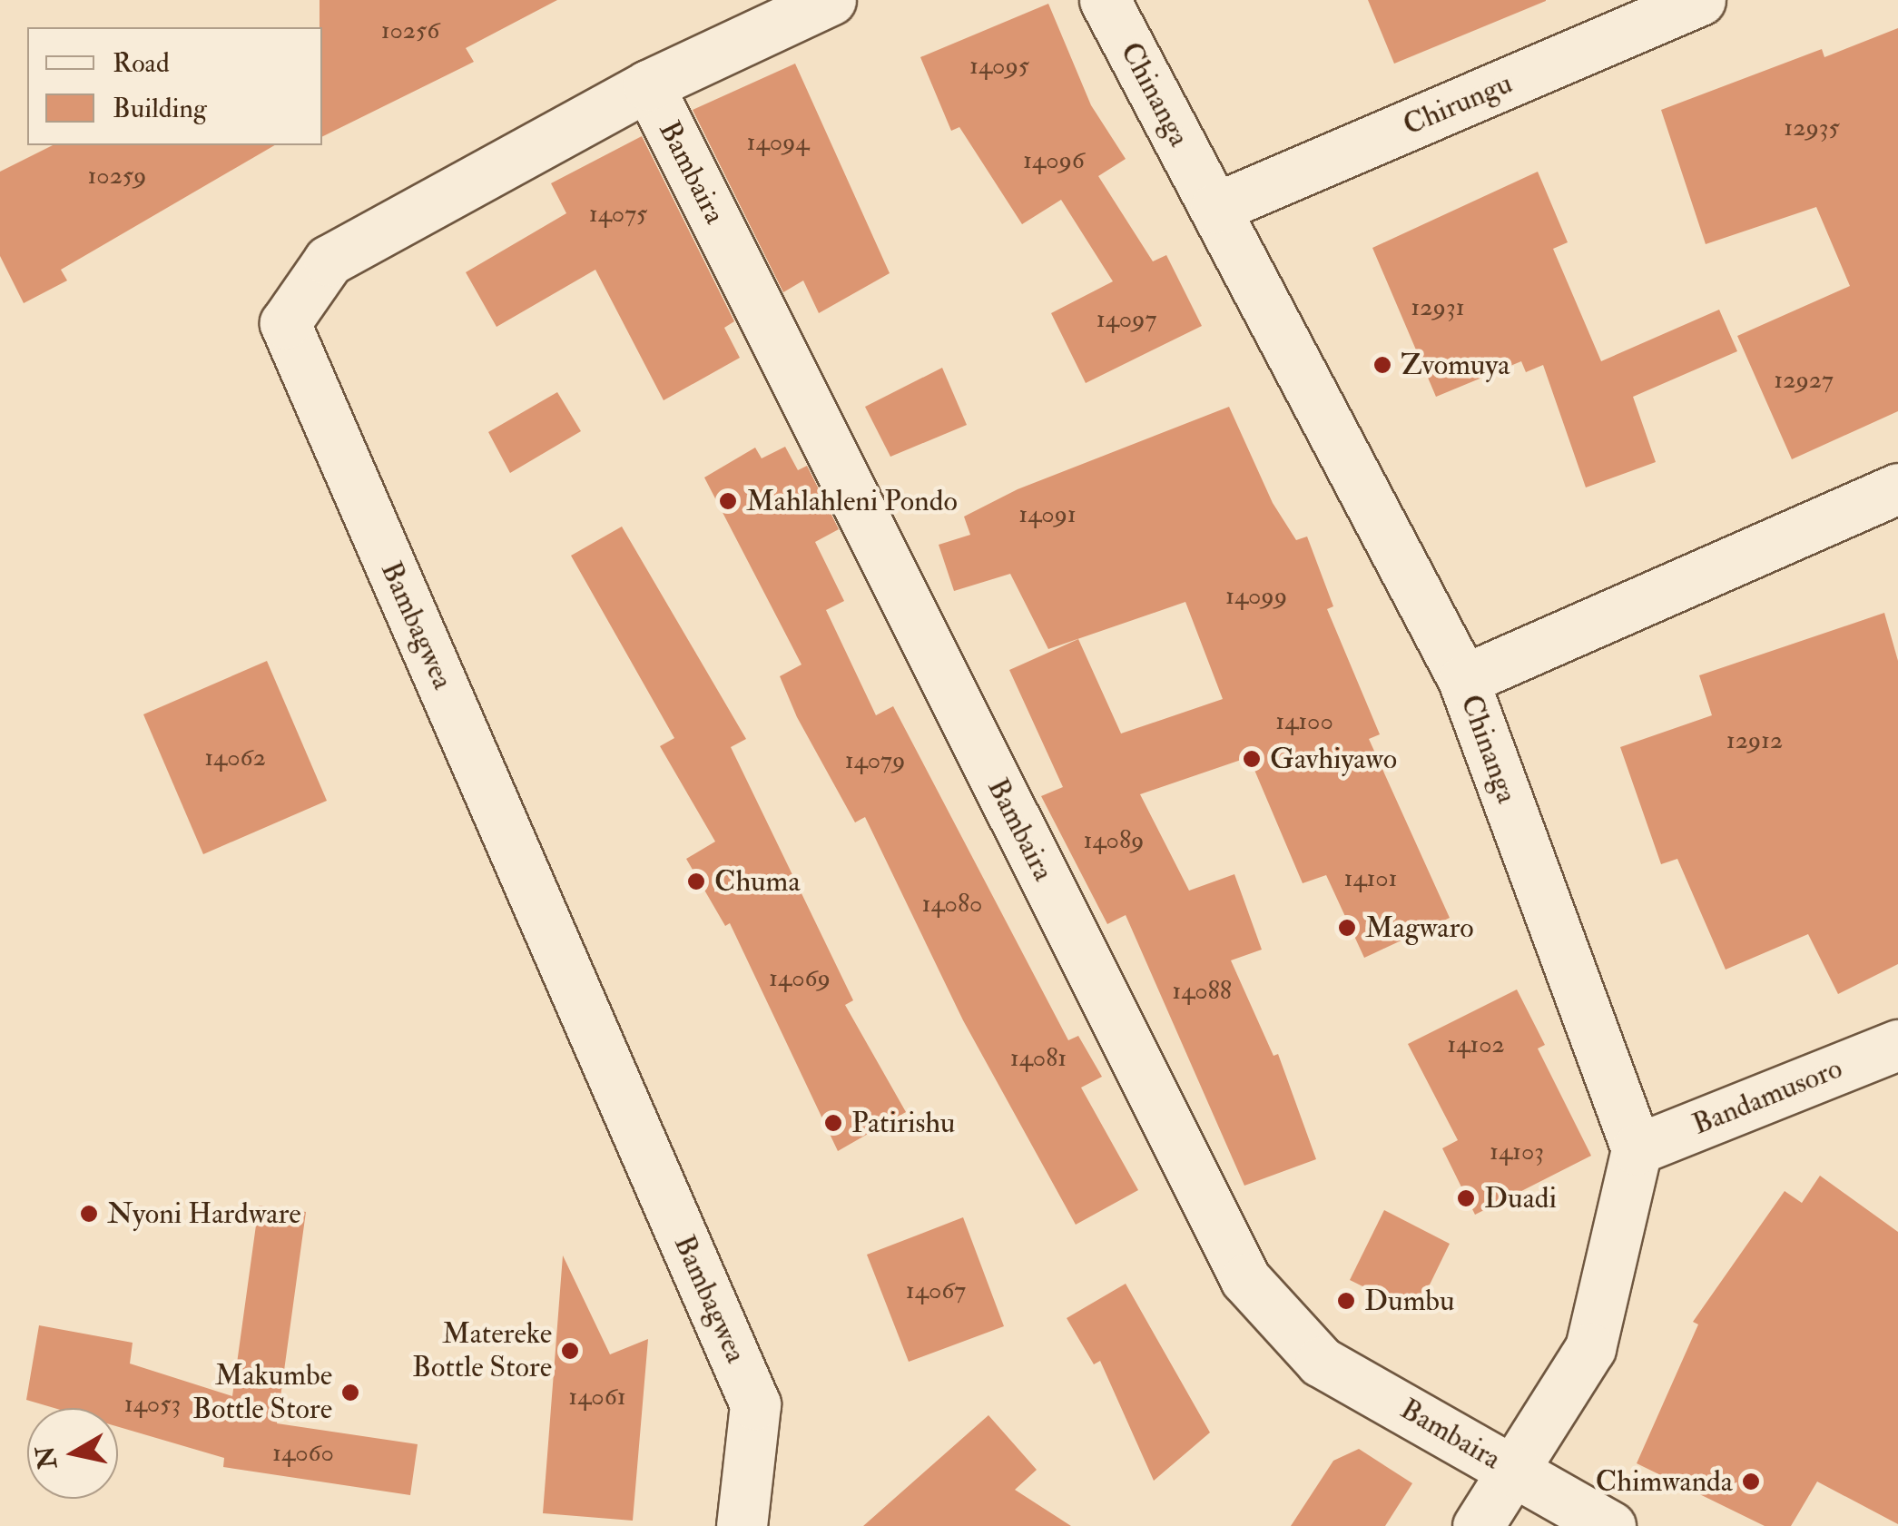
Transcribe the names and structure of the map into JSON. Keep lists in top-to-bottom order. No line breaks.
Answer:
{"streets":{"street":["Chinanga","Chirungu","Bambaira","Bambagwea","Bandamusoro"]},"crossings":[["Chinanga","Chirungu"],["Chinanga","Bandamusoro"],["Bambaira","Bambagwea"]],"places":["Zvomuya","Mahlahleni Pondo","Gavhiyawo","Chuma","Magwaro","Patirishu","Duadi","Nyoni Hardware","Dumbu","Matereke Bottle Store","Makumbe Bottle Store","Chimwanda"],"house_numbers":["10256","14095","12935","14094","14096","10259","14075","12931","14097","12927","14091","14099","14100","12912","14062","14079","14089","14101","14080","14069","14088","14102","14081","14103","14067","14061","14053","14060"],"legend":["Road","Building"],"north":"left"}
